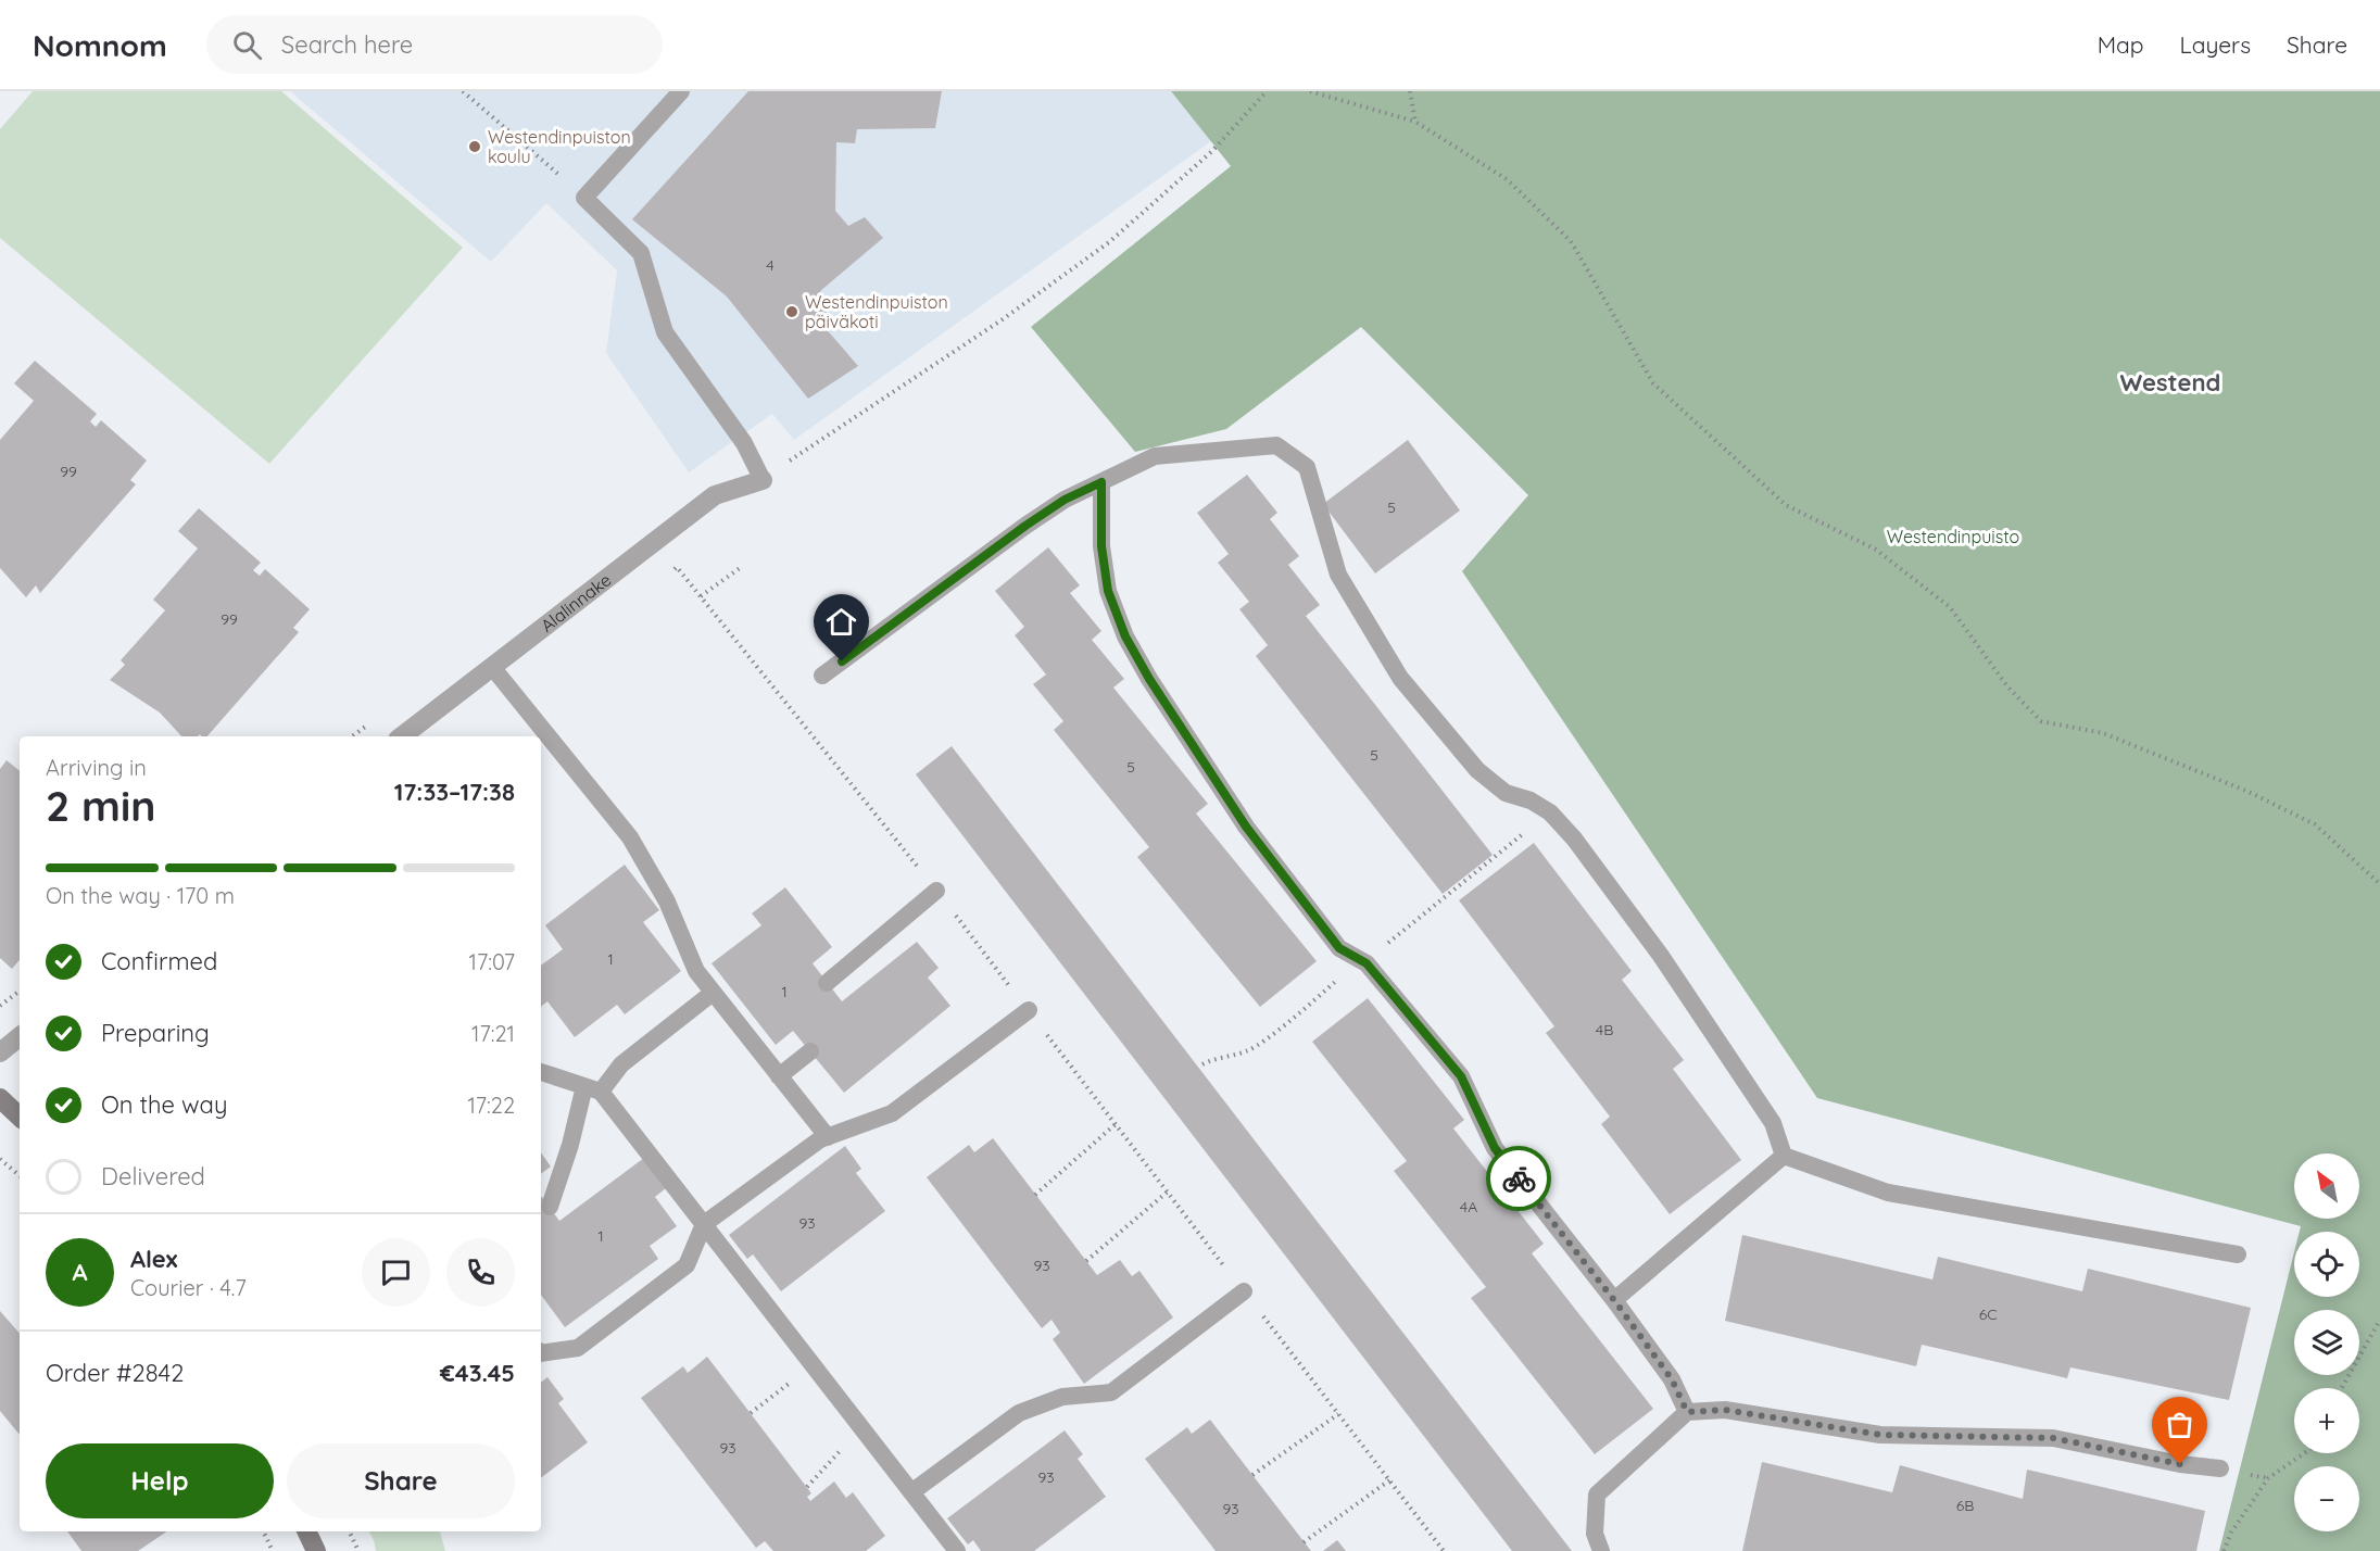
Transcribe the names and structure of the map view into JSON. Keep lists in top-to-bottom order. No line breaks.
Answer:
{"streets":{"street":["Alalinnake"]},"districts":["Westend"],"parks":["Westendinpuisto"],"places":["Westendinpuiston koulu","Westendinpuiston päiväkoti"],"house_numbers":["4","99","5","99","5","5","1","1","4B","4A","93","1","93","6C","93","93","6B","93"],"north":"top left","page":{"header":"Nomnom","search":"Search here","nav":["Map","Layers","Share"],"heading":["2 min","Arriving in","17:33–17:38"],"panel":["Alex","Courier · 4.7","Order #2842","€43.45"],"bar":"On the way · 170 m","list":[["Confirmed","17:07"],["Preparing","17:21"],["On the way","17:22"],"Delivered"],"map_buttons":["+","−"],"round":"A","buttons":["Help","Share"]}}
